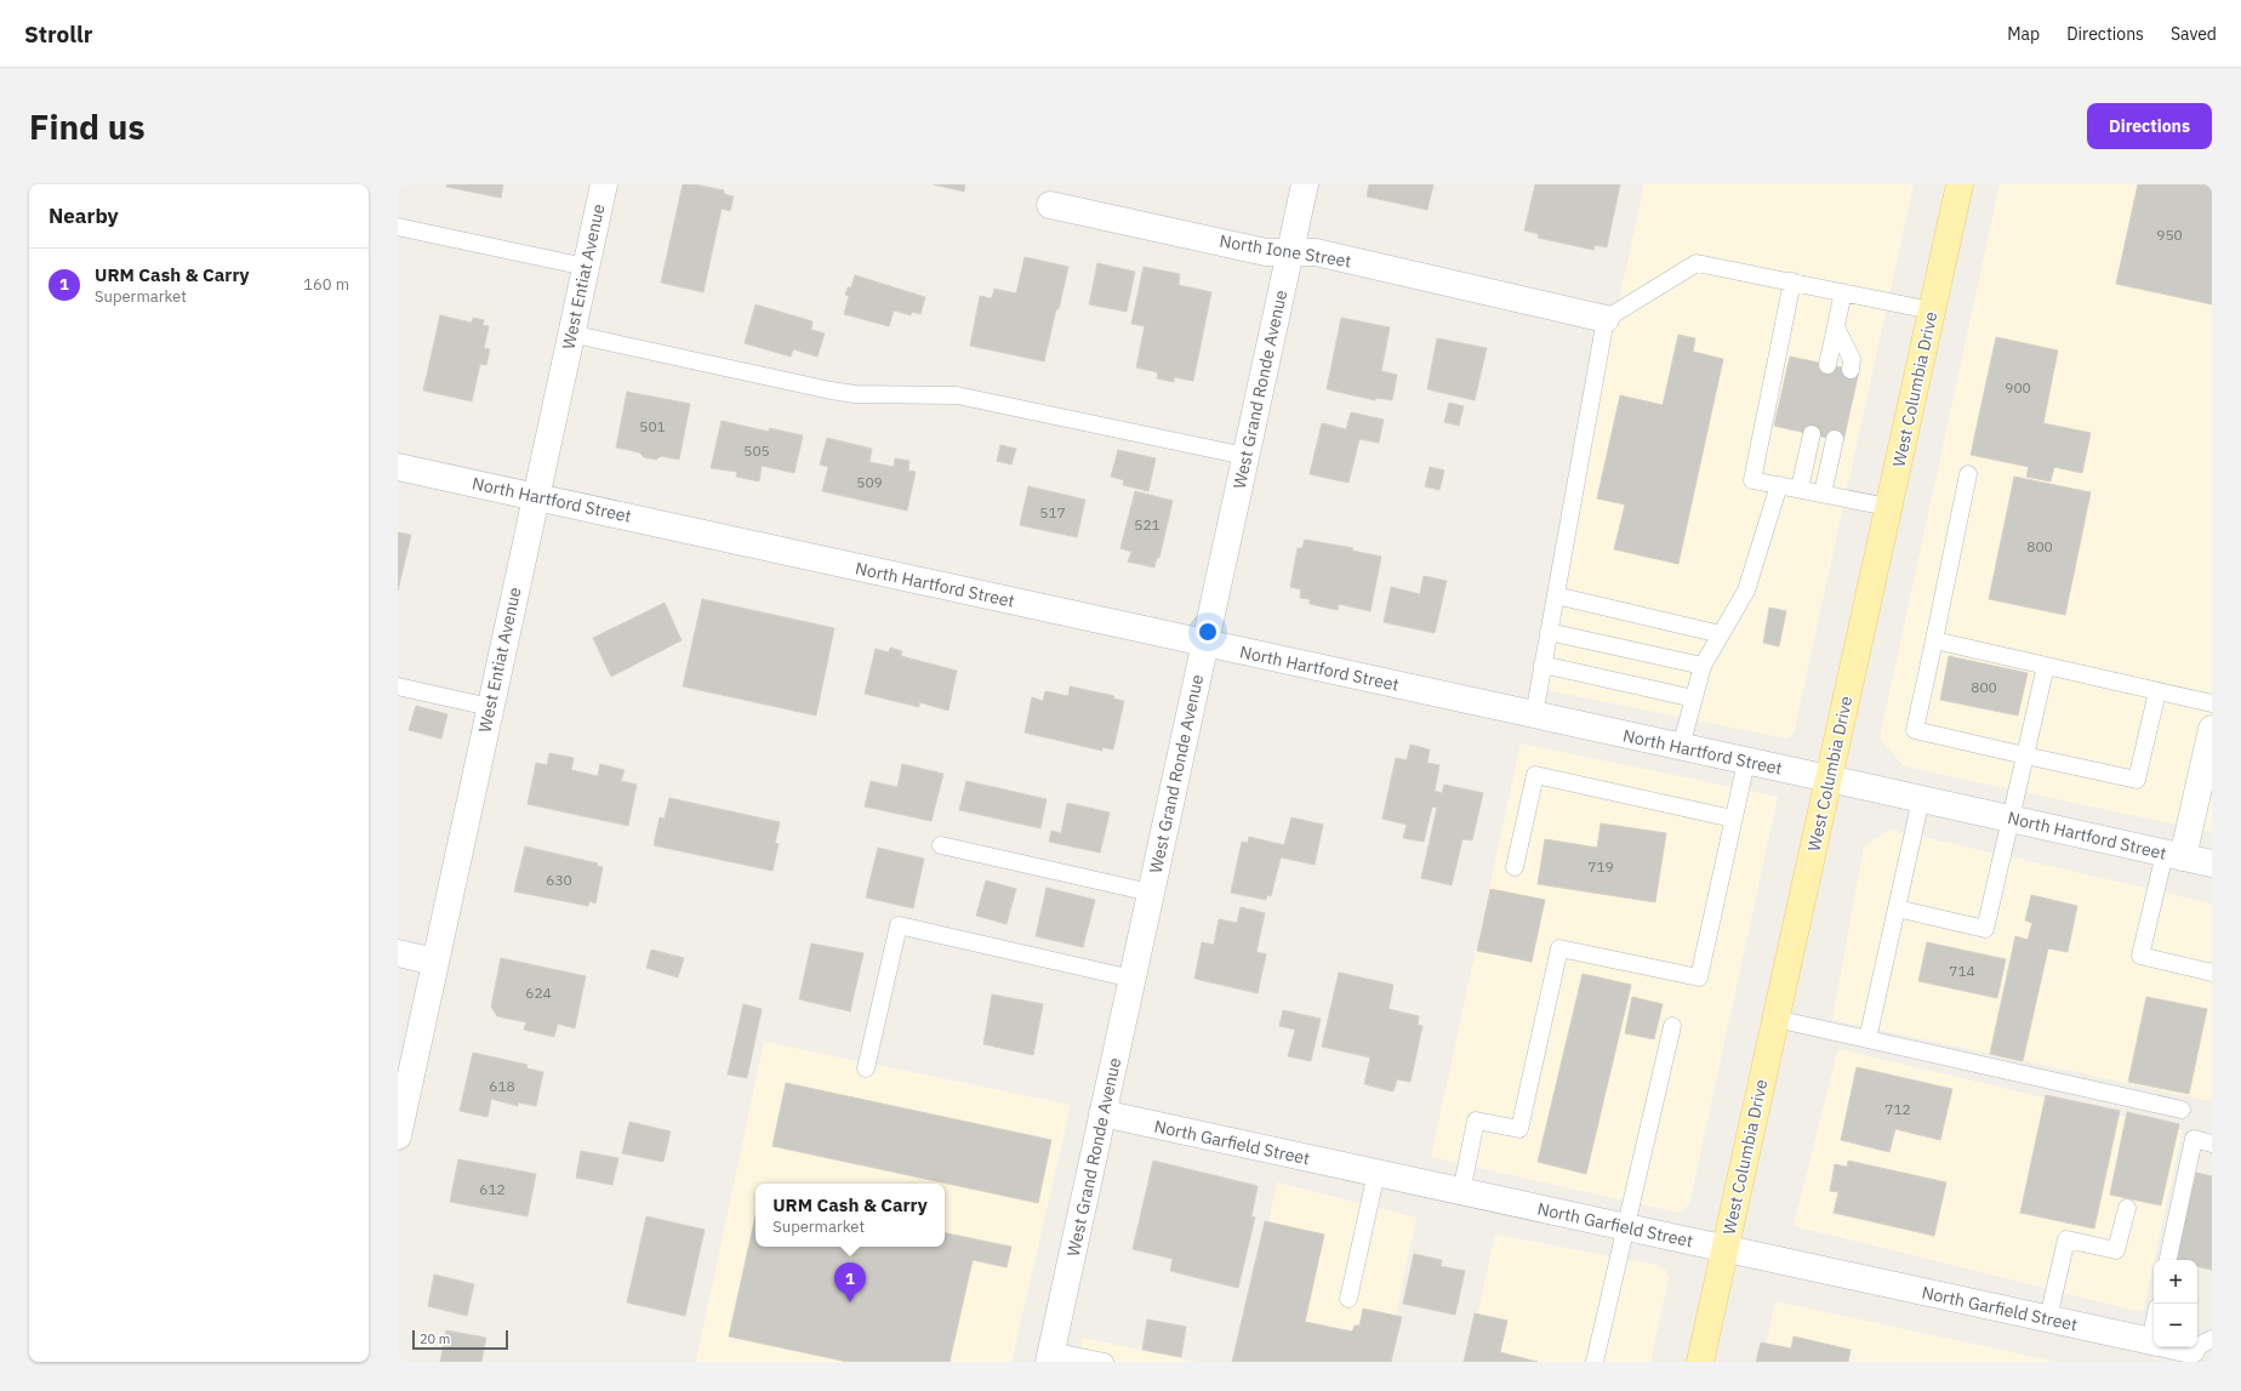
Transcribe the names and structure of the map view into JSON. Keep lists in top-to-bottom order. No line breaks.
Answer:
{"streets":{"main road":["West Columbia Drive"],"street":["North Ione Street","West Entiat Avenue","West Grand Ronde Avenue","North Hartford Street","North Garfield Street"]},"crossings":[["North Ione Street","West Grand Ronde Avenue"],["West Entiat Avenue","North Hartford Street"],["West Grand Ronde Avenue","North Hartford Street"],["West Grand Ronde Avenue","North Garfield Street"],["West Columbia Drive","North Hartford Street"],["West Columbia Drive","North Garfield Street"]],"house_numbers":["950","900","501","505","509","517","521","800","800","719","630","714","624","618","712","612"],"scale_bar":"20 m","page":{"header":"Strollr","nav":["Map","Directions","Saved"],"buttons":"Directions","title":"Find us","heading":"Nearby","list":[{"mark":"1","name":"URM Cash & Carry","note":"Supermarket","value":"160 m"}],"popup":["URM Cash & Carry","Supermarket"],"map_buttons":["+","−"],"pins":"1","scale":"20 m"}}
